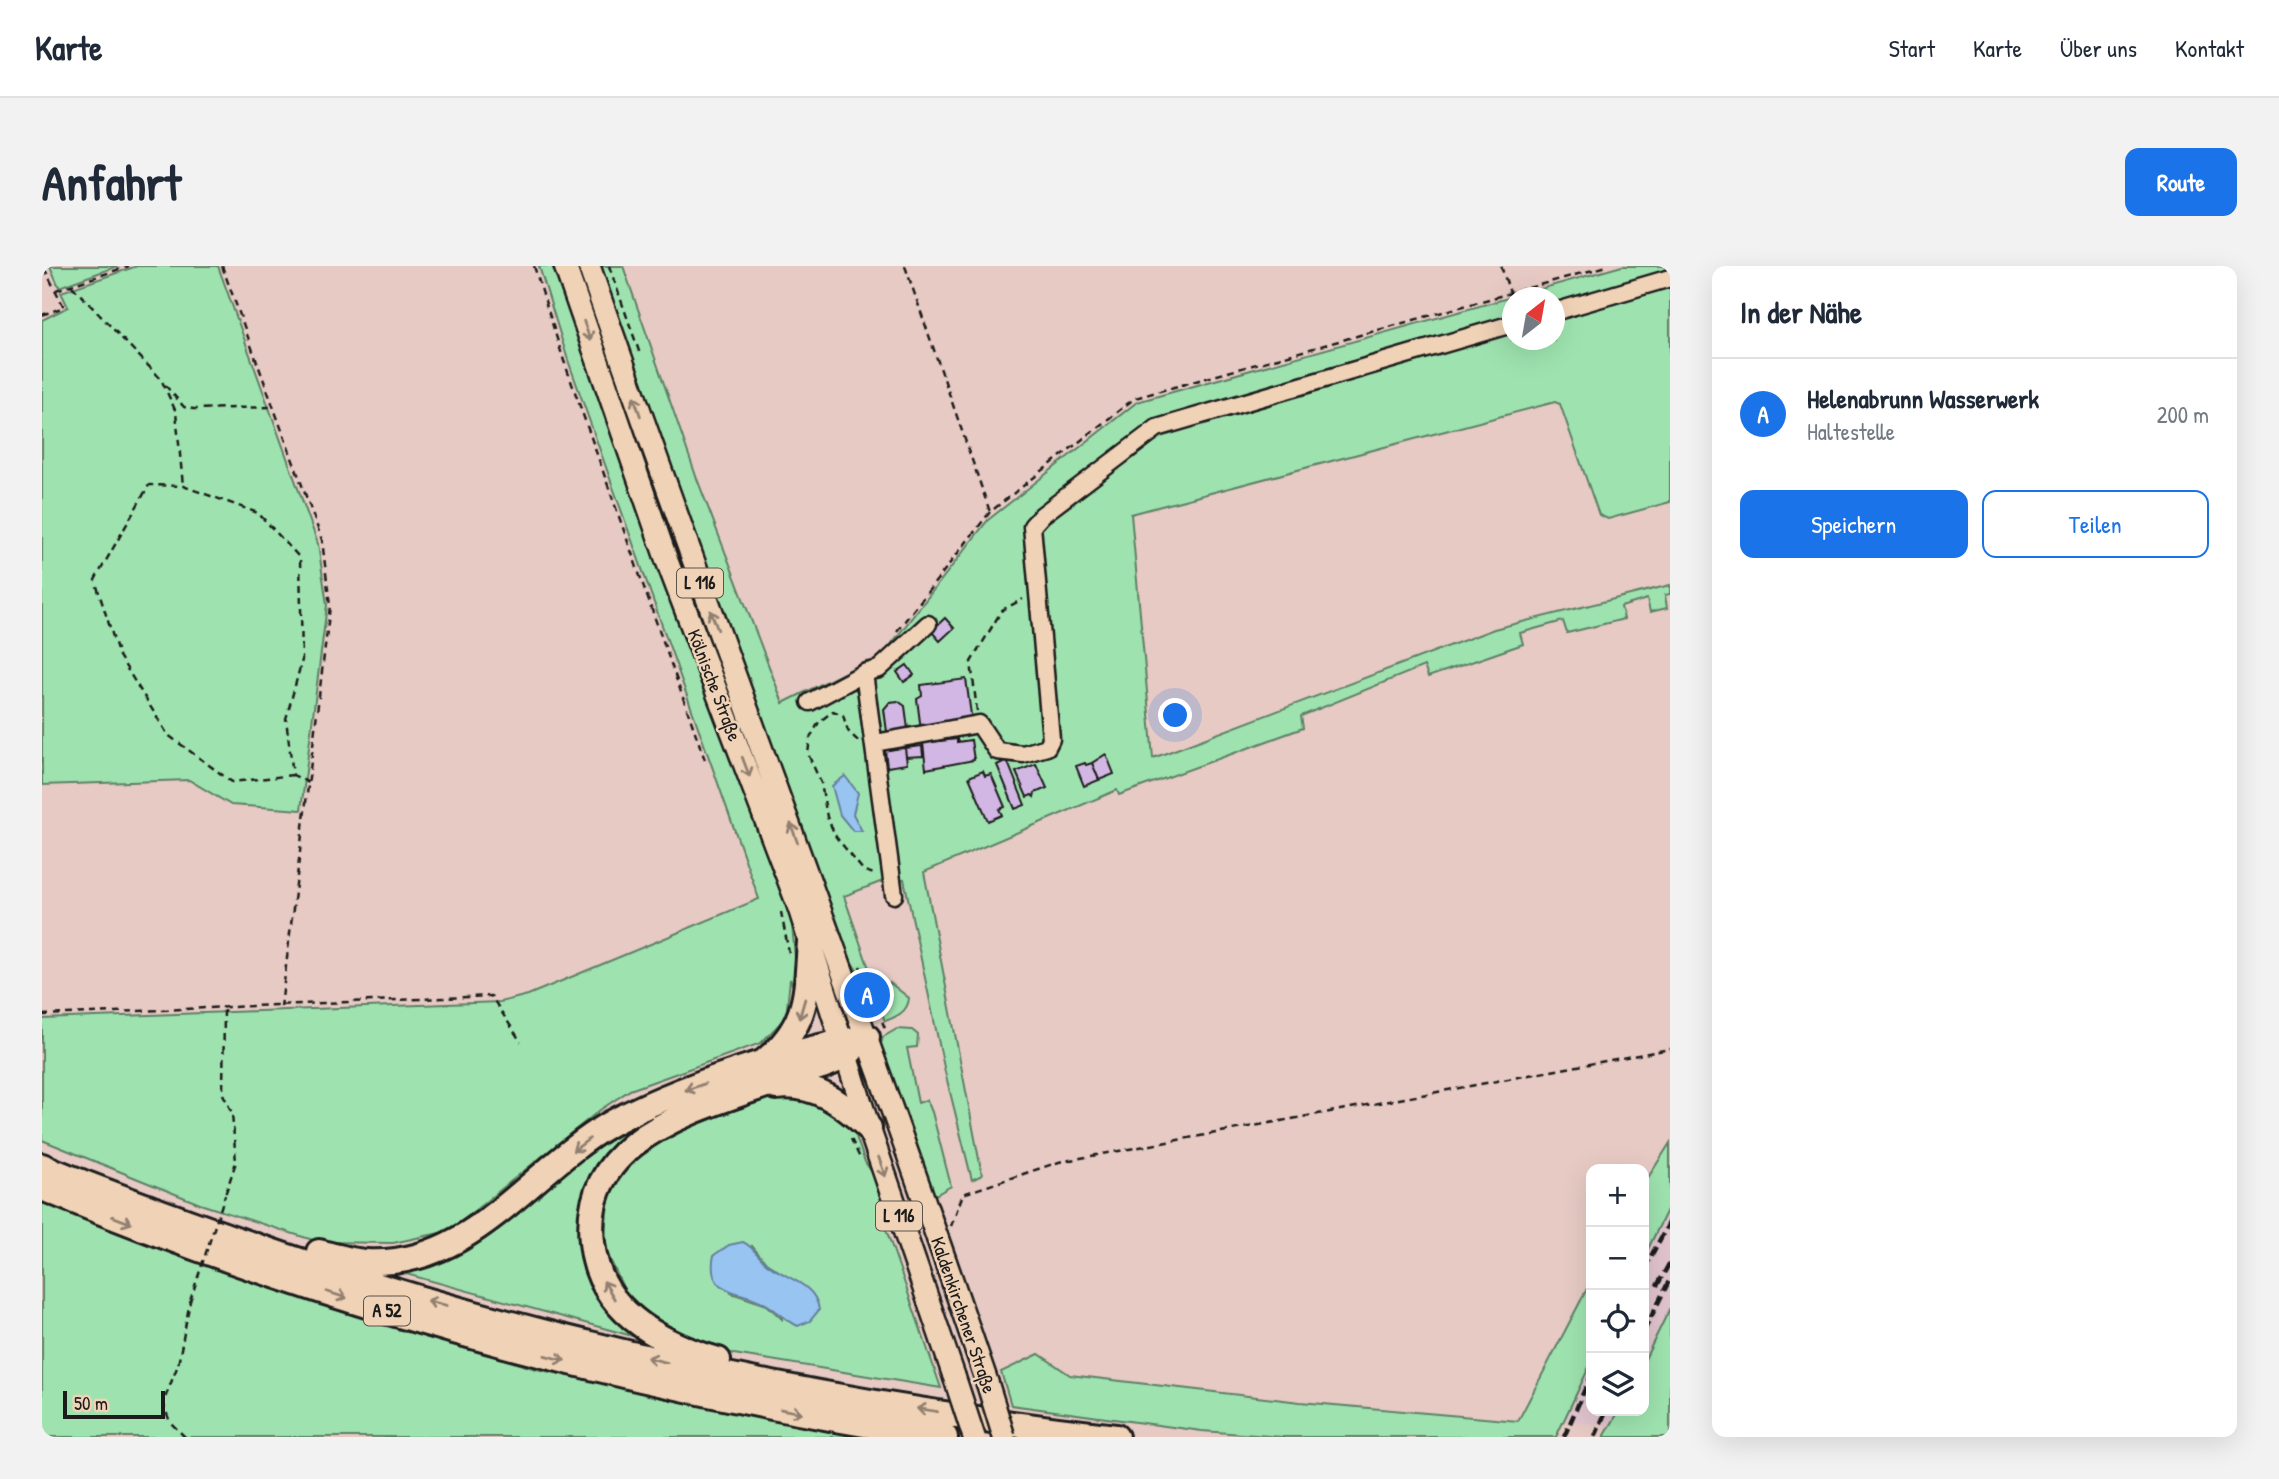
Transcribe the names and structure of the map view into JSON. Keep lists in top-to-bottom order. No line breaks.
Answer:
{"streets":{"highway":["A 52"],"main road":["L 116","Kölnische Straße","Kaldenkirchener Straße"]},"crossings":[["Kölnische Straße","Kaldenkirchener Straße"]],"scale_bar":"50 m","north":"top right","page":{"header":"Karte","nav":["Start","Karte","Über uns","Kontakt"],"buttons":["Route",["Speichern","Teilen"]],"title":"Anfahrt","heading":"In der Nähe","list":[{"mark":"A","name":"Helenabrunn Wasserwerk","note":"Haltestelle","value":"200 m"}],"pins":"A","map_buttons":["+","−"],"scale":"50 m"}}
